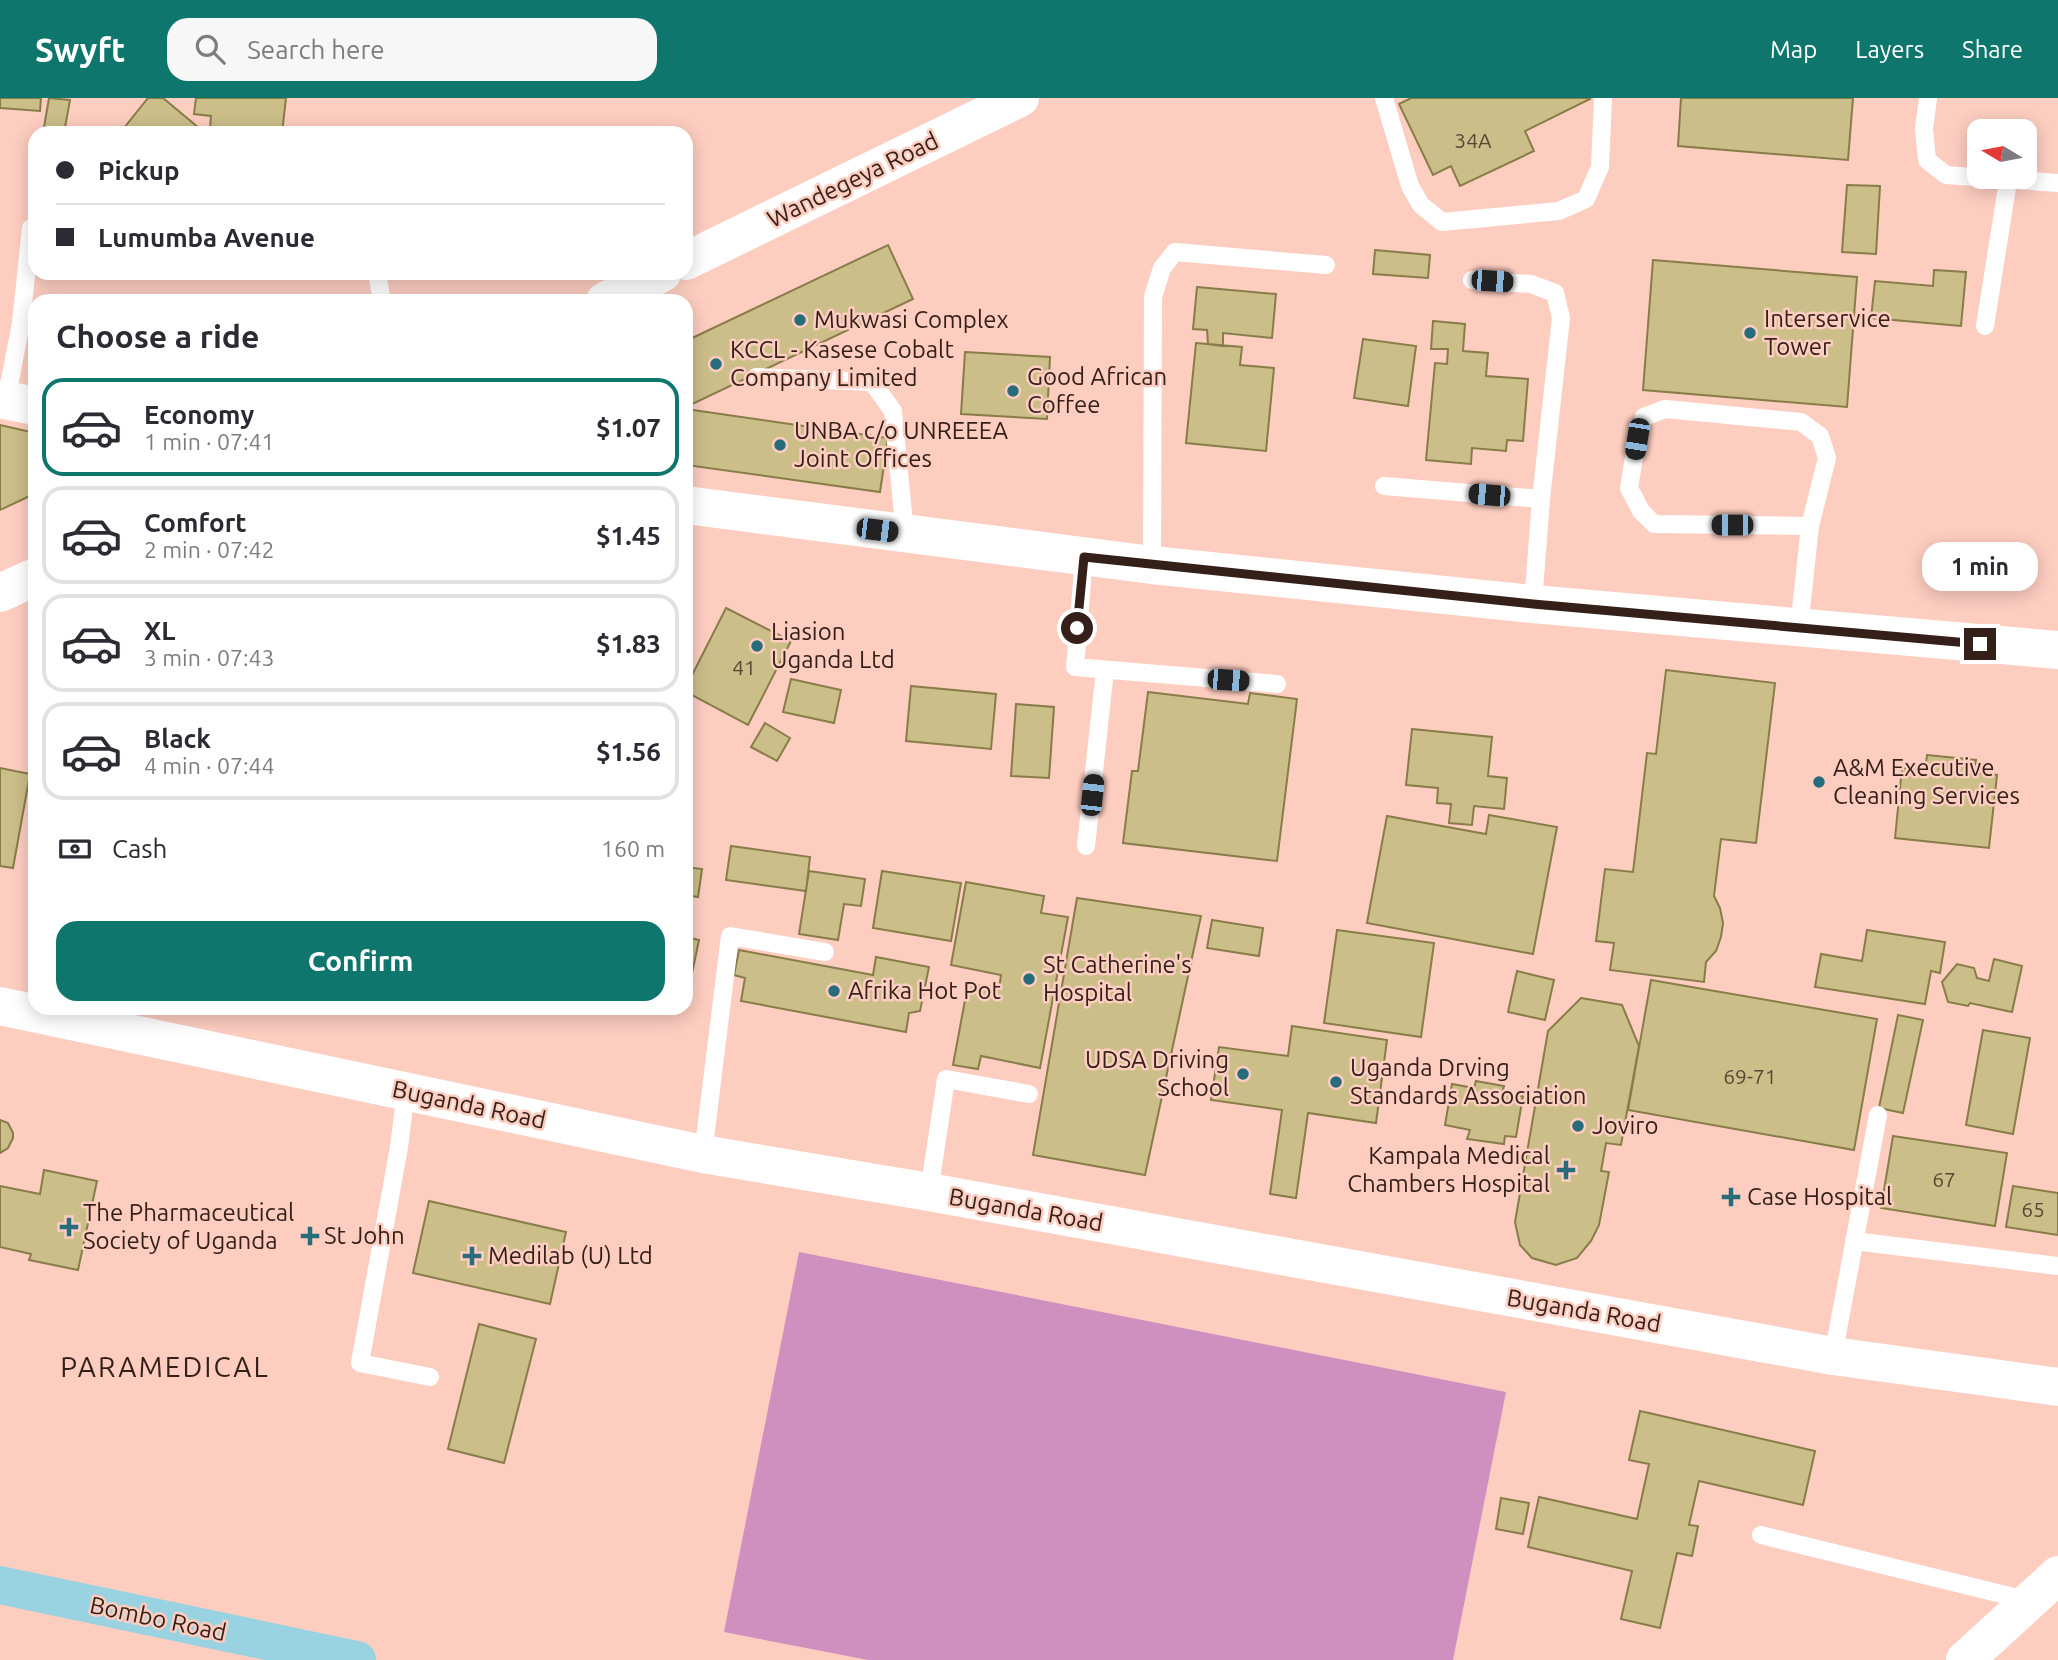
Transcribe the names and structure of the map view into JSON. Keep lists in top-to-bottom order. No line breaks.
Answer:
{"streets":{"main road":["Wandegeya Road","Buganda Road","Bombo Road"]},"districts":["PARAMEDICAL"],"places":{"other":["Mukwasi Complex","Interservice Tower","KCCL - Kasese Cobalt Company Limited","Good African Coffee","UNBA c/o UNREEEA Joint Offices","Liasion Uganda Ltd","A&M Executive Cleaning Services","St Catherine's Hospital","Afrika Hot Pot","UDSA Driving School","Uganda Drving Standards Association","Joviro"],"health":["Kampala Medical Chambers Hospital","Case Hospital","The Pharmaceutical Society of Uganda","St John","Medilab (U) Ltd"]},"house_numbers":["34A","41","69-71","67","65"],"north":"left","page":{"header":"Swyft","search":"Search here","nav":["Map","Layers","Share"],"banner":["Pickup","Lumumba Avenue"],"heading":"Choose a ride","list":[{"name":"Economy","note":"1 min · 07:41","value":"$1.07"},{"name":"Comfort","note":"2 min · 07:42","value":"$1.45"},{"name":"XL","note":"3 min · 07:43","value":"$1.83"},{"name":"Black","note":"4 min · 07:44","value":"$1.56"}],"bubble":"1 min","pay":["Cash","160 m"],"buttons":"Confirm"}}
